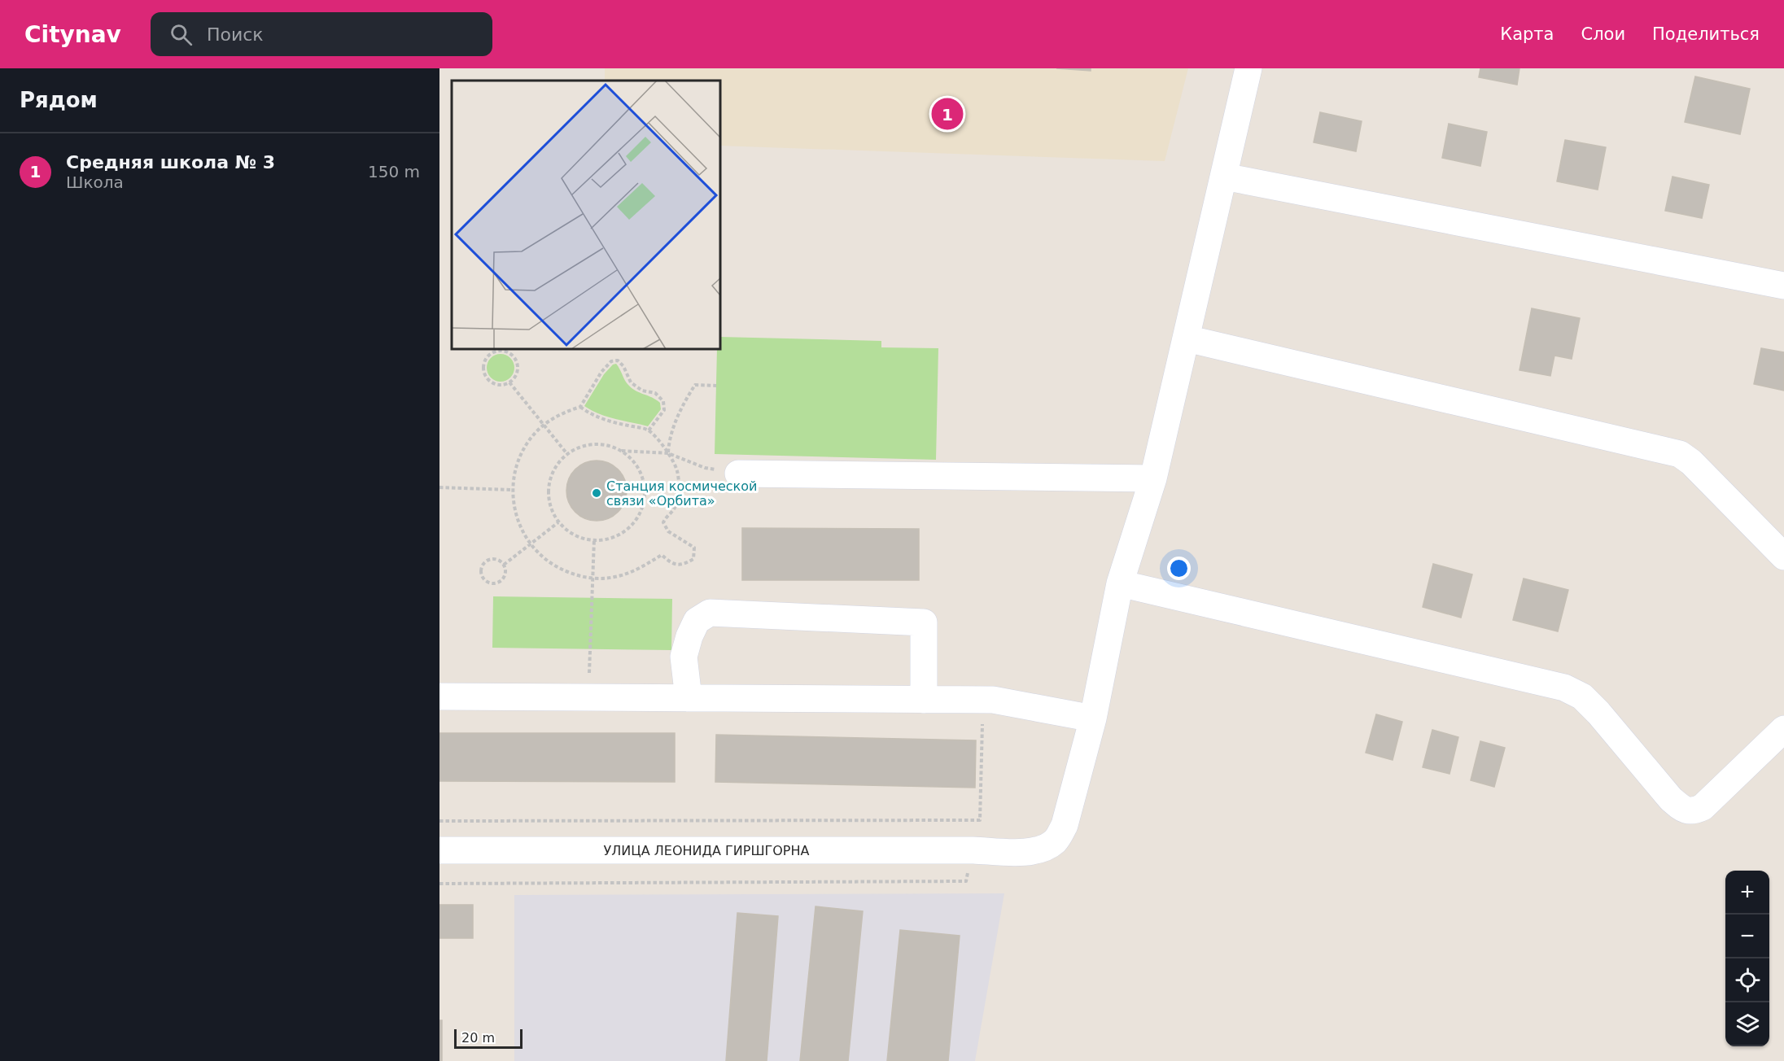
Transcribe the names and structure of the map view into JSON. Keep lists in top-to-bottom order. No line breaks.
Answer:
{"streets":{"street":["УЛИЦА ЛЕОНИДА ГИРШГОРНА"]},"places":["Станция космической связи «Орбита»"],"scale_bar":"20 m","page":{"header":"Citynav","search":"Поиск","nav":["Карта","Слои","Поделиться"],"heading":"Рядом","pins":"1","list":[{"mark":"1","name":"Средняя школа № 3","note":"Школа","value":"150 m"}],"map_buttons":["+","−"],"scale":"20 m"}}
